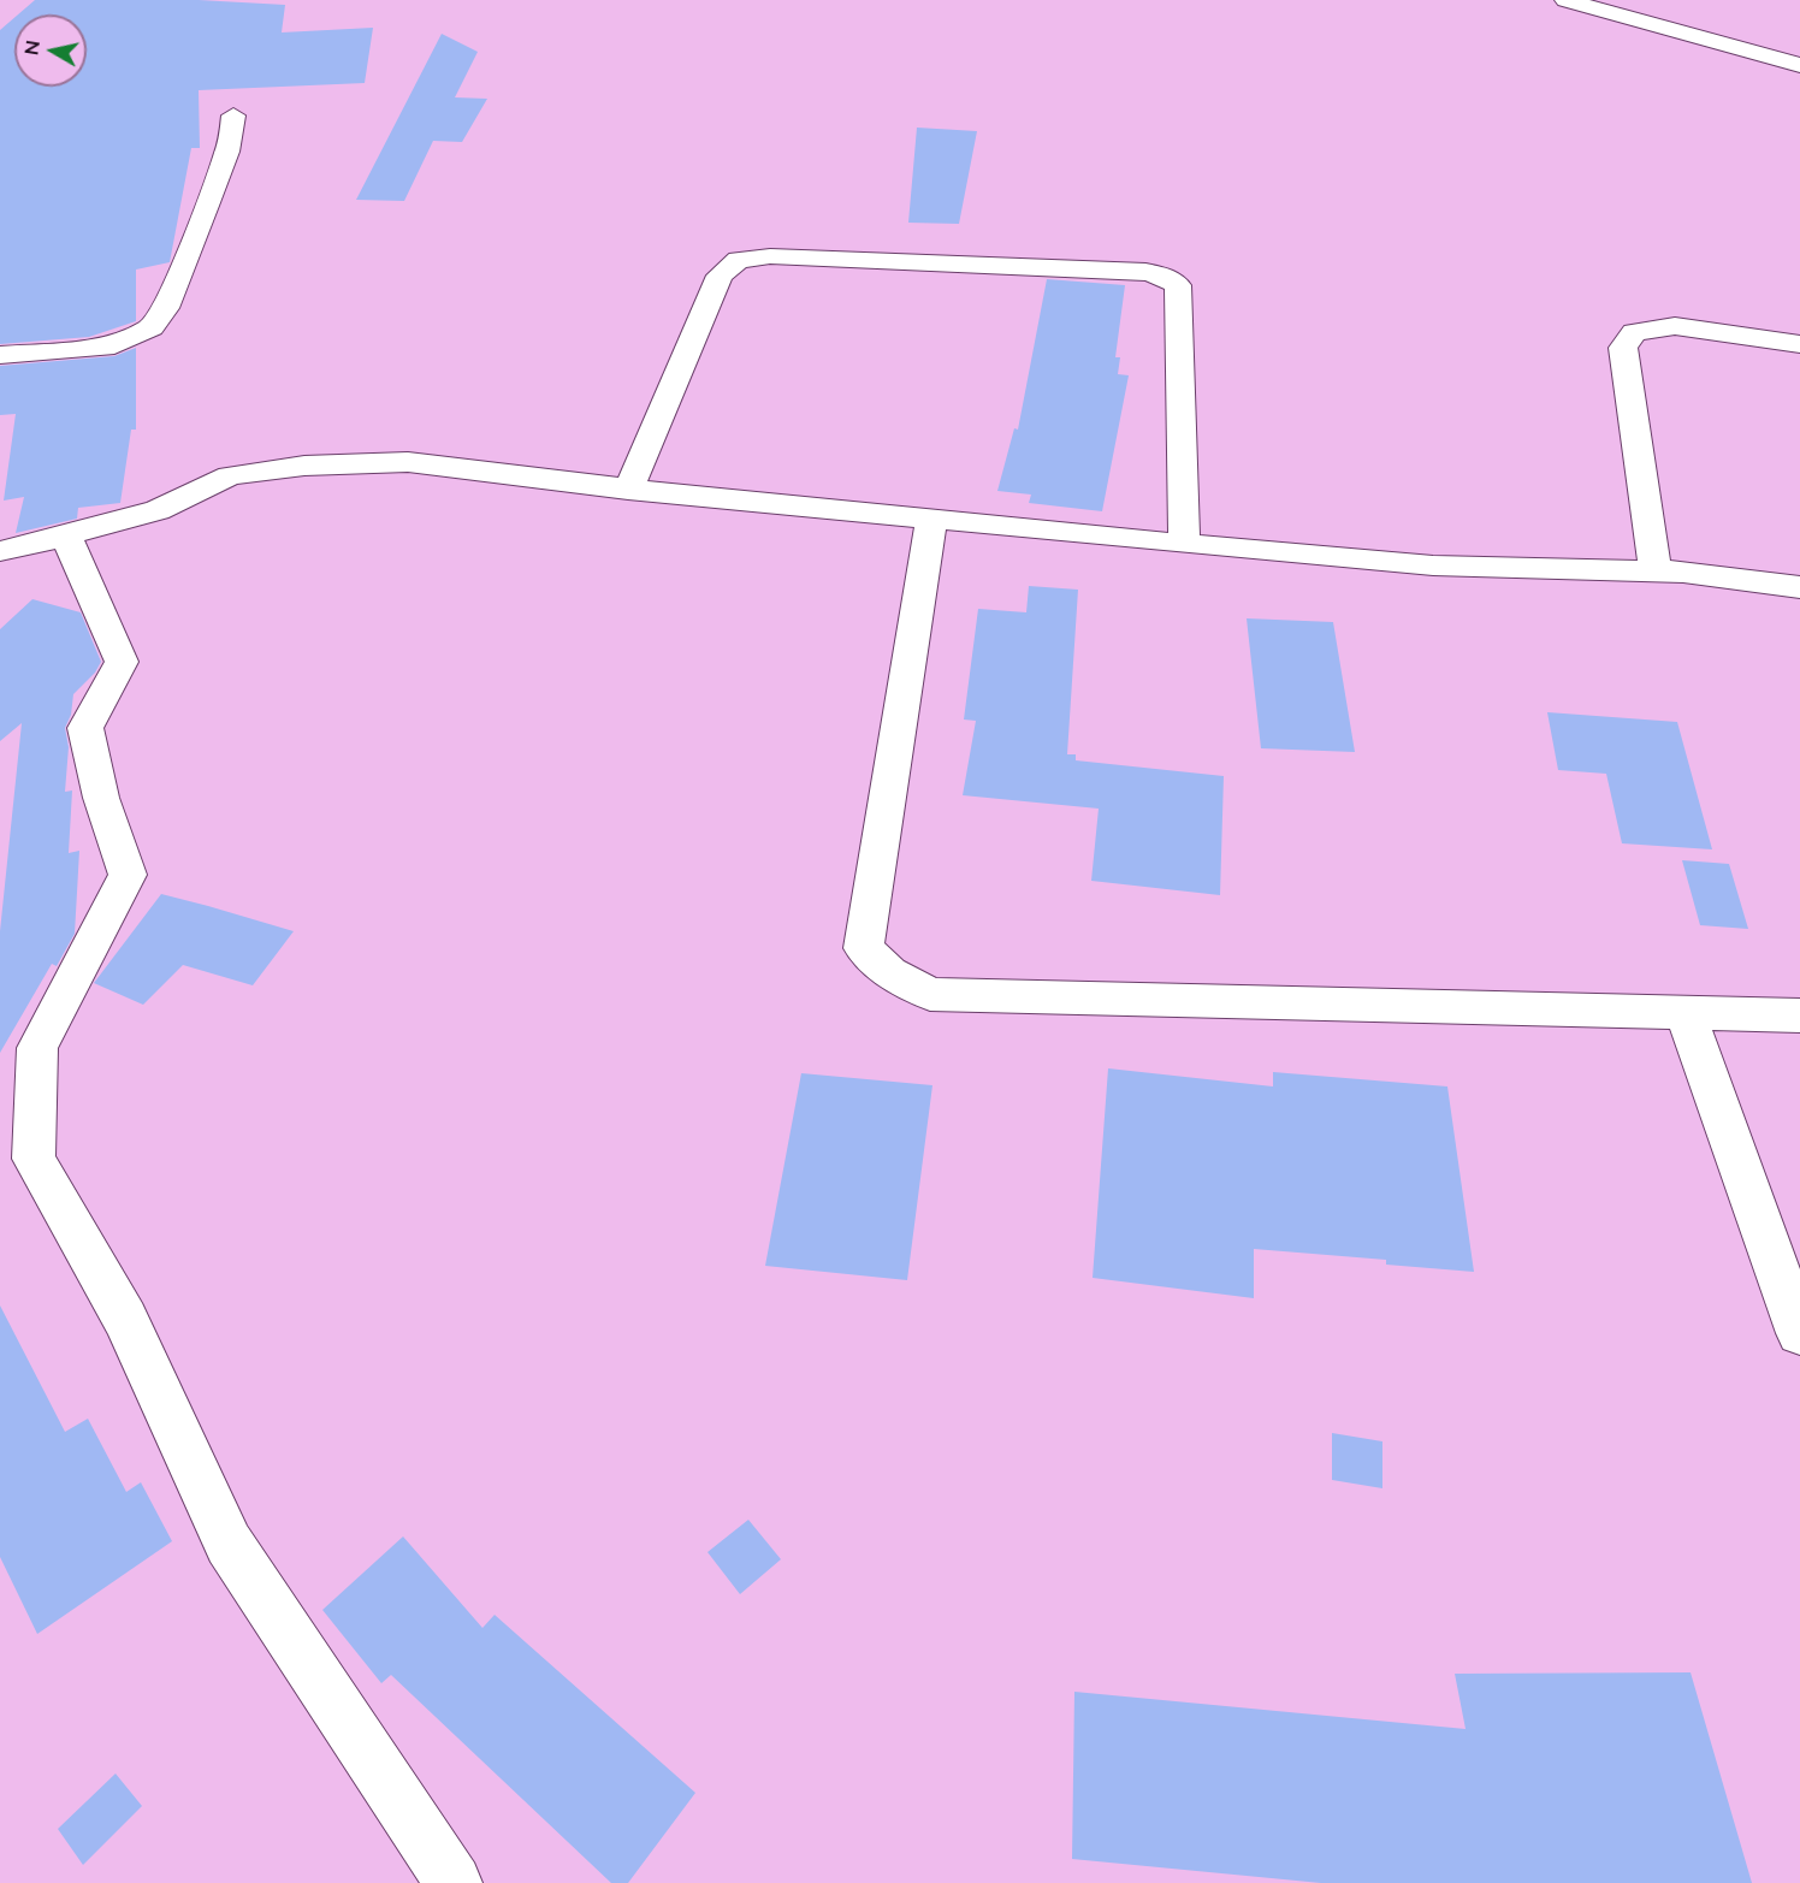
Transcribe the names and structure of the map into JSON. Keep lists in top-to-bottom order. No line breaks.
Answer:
{"north":"left"}
